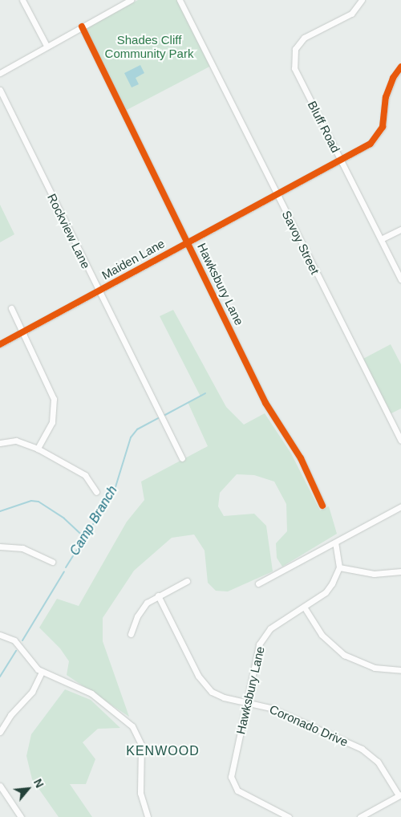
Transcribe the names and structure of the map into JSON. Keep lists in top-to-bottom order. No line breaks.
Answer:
{"streets":{"street":["Bluff Road","Rockview Lane","Savoy Street","Maiden Lane","Hawksbury Lane","Coronado Drive"]},"crossings":[["Bluff Road","Maiden Lane"],["Rockview Lane","Maiden Lane"],["Savoy Street","Maiden Lane"],["Maiden Lane","Hawksbury Lane"],["Hawksbury Lane","Coronado Drive"]],"districts":["KENWOOD"],"water":["Camp Branch"],"parks":["Shades Cliff Community Park"],"north":"top right"}
